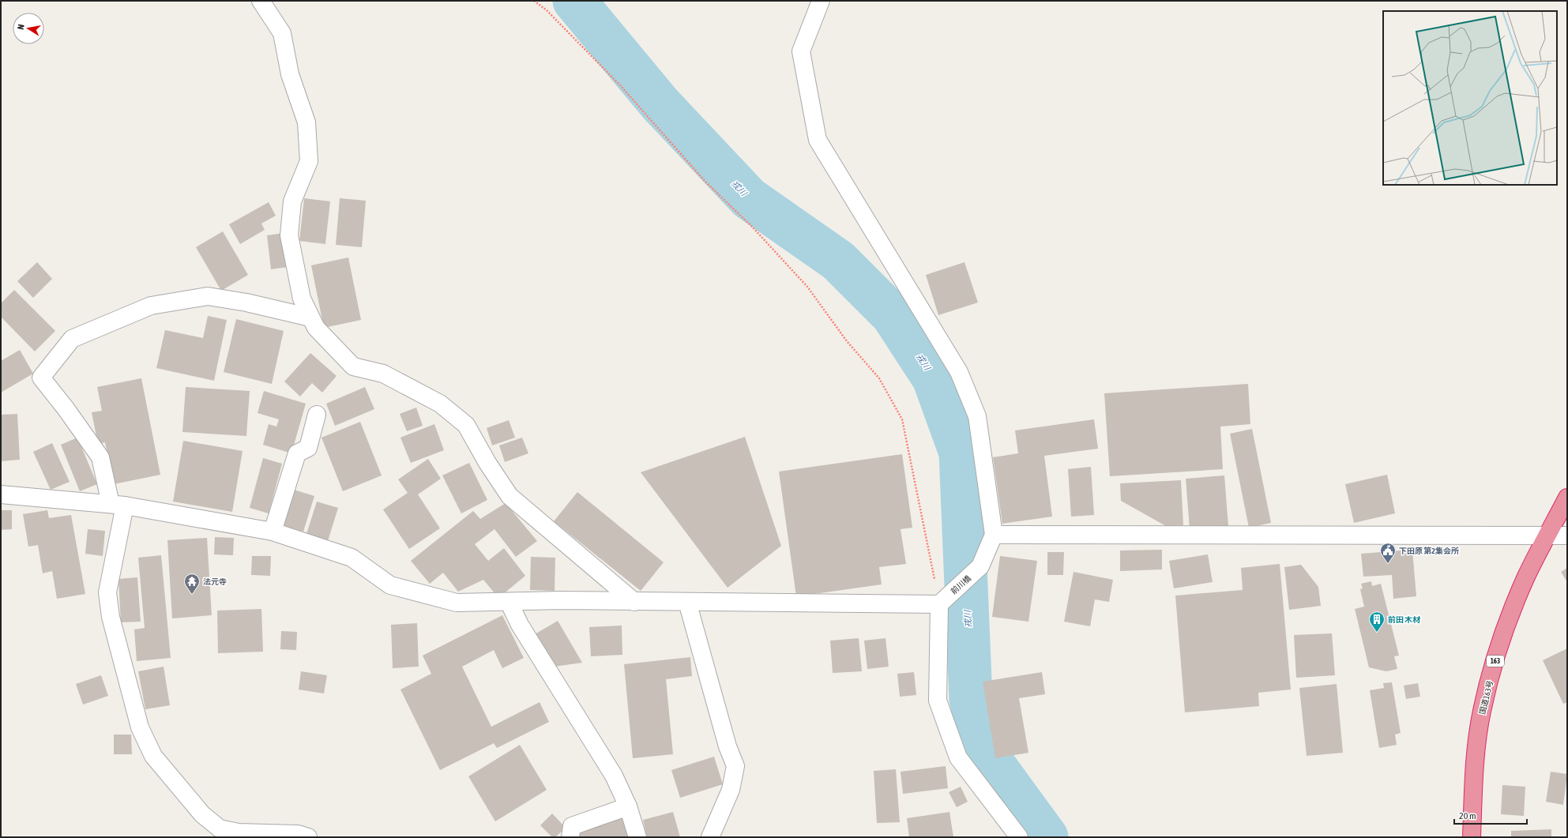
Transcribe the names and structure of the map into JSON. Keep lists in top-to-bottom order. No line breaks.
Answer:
{"streets":{"highway":["163","国道163号"],"street":["前川橋"]},"water":["戎川"],"places":{"public building":["下田原 第2集会所"],"temple":["法元寺"],"building":["前田 木材"]},"scale_bar":"20 m","north":"left"}
